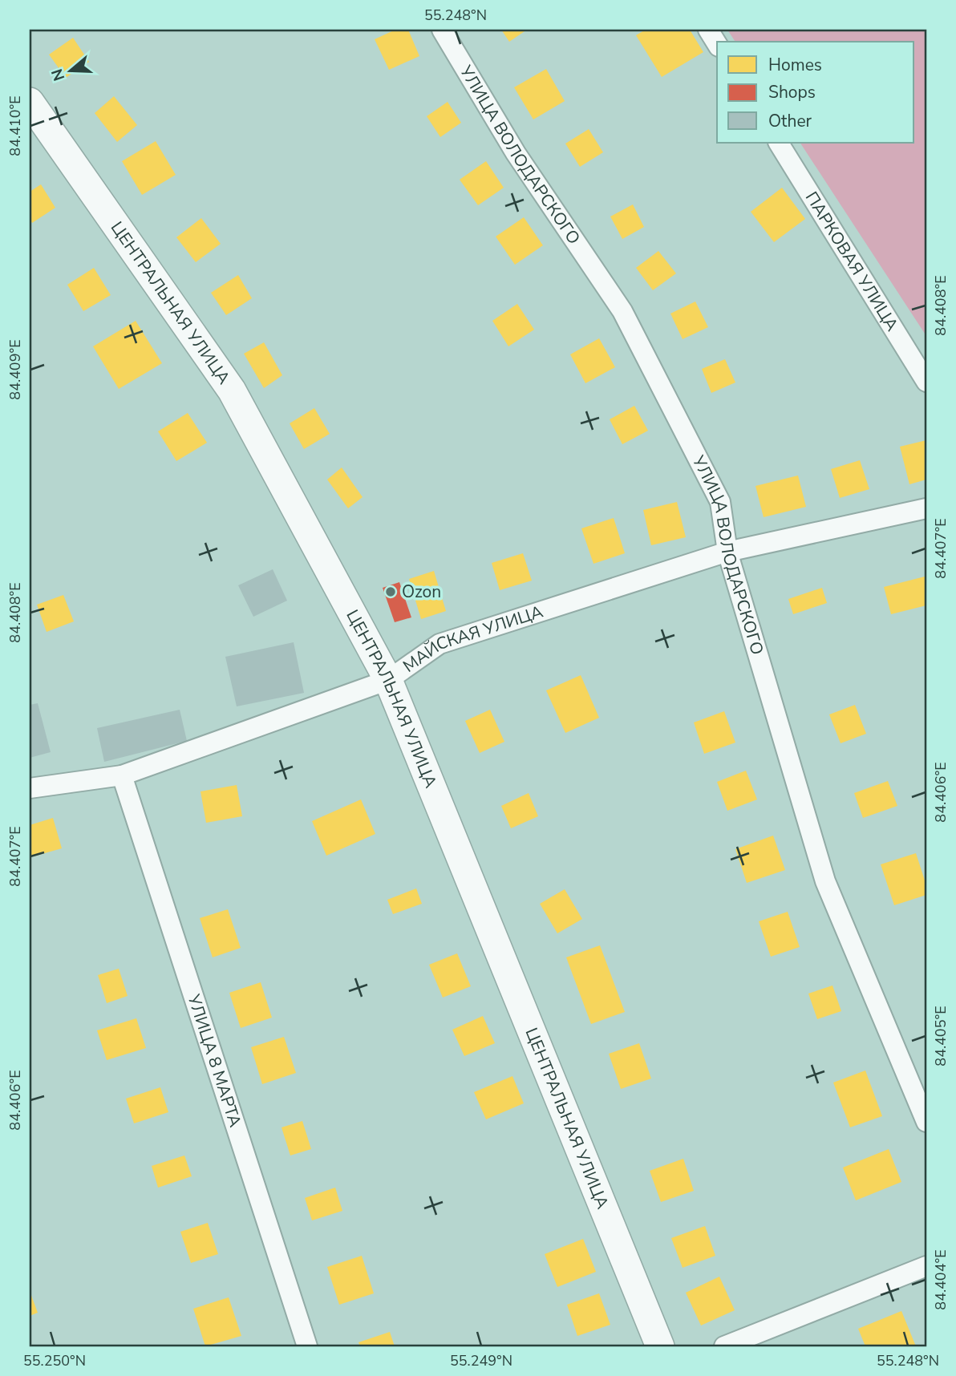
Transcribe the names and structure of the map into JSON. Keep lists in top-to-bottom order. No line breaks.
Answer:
{"streets":{"main road":["ЦЕНТРАЛЬНАЯ УЛИЦА"],"street":["УЛИЦА ВОЛОДАРСКОГО","ПАРКОВАЯ УЛИЦА","МАЙСКАЯ УЛИЦА","УЛИЦА 8 МАРТА"]},"crossings":[["УЛИЦА ВОЛОДАРСКОГО","МАЙСКАЯ УЛИЦА"],["ЦЕНТРАЛЬНАЯ УЛИЦА","МАЙСКАЯ УЛИЦА"],["МАЙСКАЯ УЛИЦА","УЛИЦА 8 МАРТА"]],"places":["Ozon"],"legend":["Homes","Shops","Other"],"north":"left","coordinates":["55.248°N","84.410°E","84.408°E","84.409°E","84.407°E","84.406°E","84.405°E","84.404°E","55.250°N","55.249°N"]}
